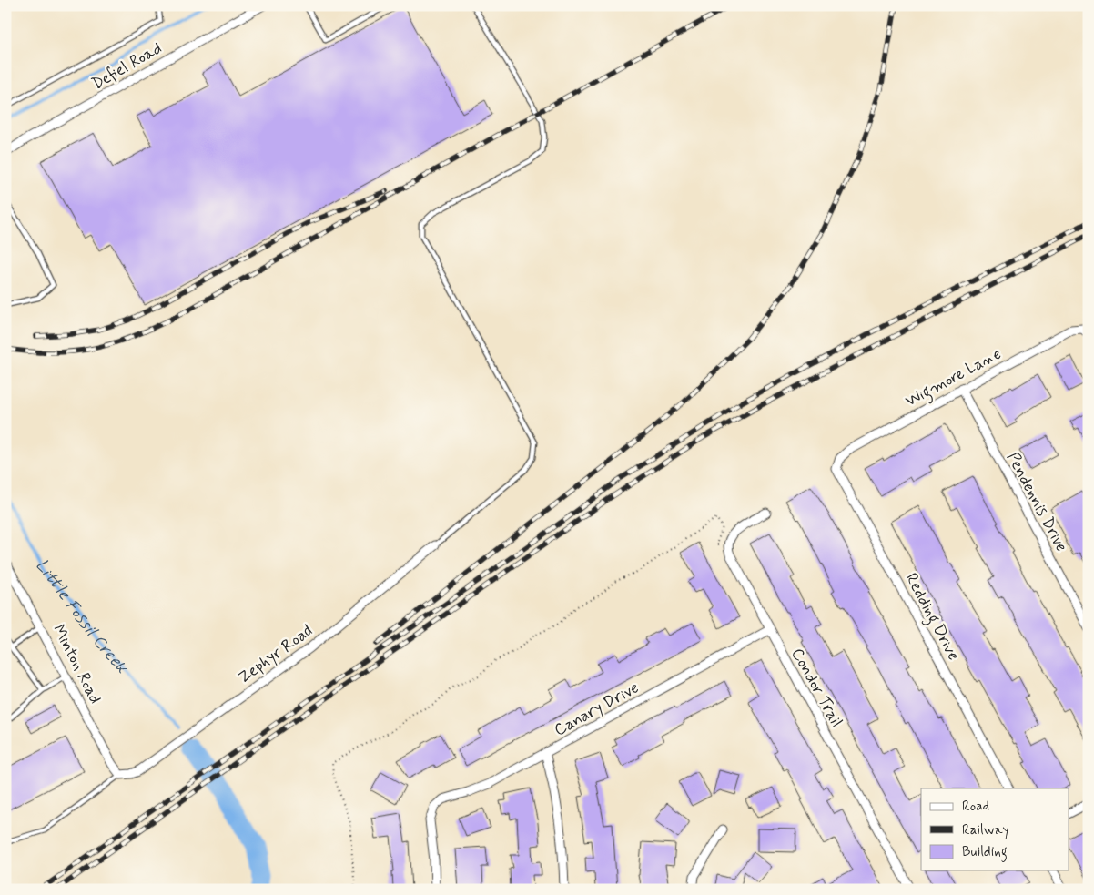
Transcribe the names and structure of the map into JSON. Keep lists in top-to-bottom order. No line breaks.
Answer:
{"streets":{"street":["Defiel Road","Wigmore Lane","Pendennis Drive","Redding Drive","Zephyr Road","Minton Road","Condor Trail","Canary Drive"]},"crossings":[["Wigmore Lane","Pendennis Drive"],["Wigmore Lane","Redding Drive"],["Zephyr Road","Minton Road"],["Condor Trail","Canary Drive"]],"water":["Little Fossil Creek"],"legend":["Road","Railway","Building"]}
